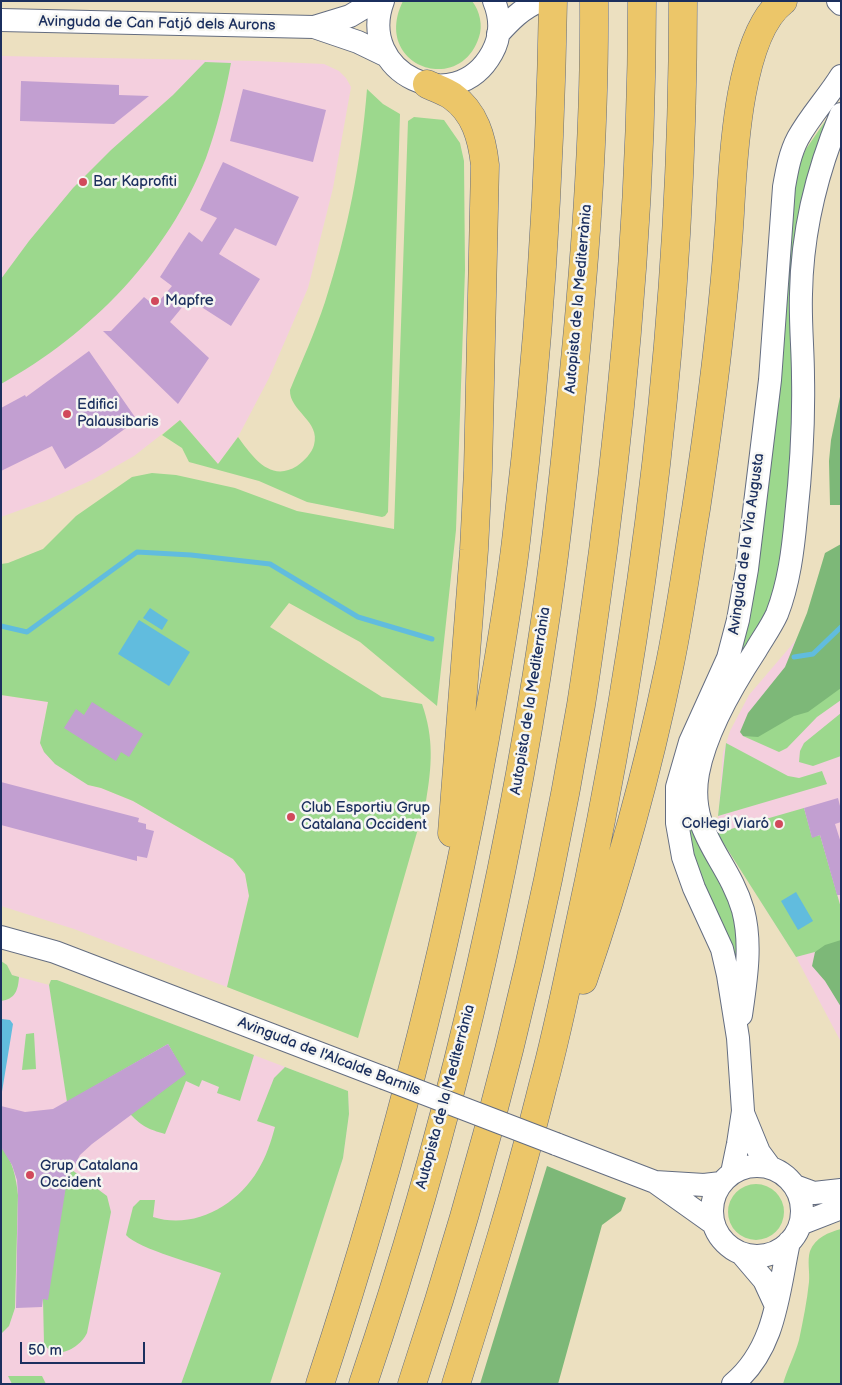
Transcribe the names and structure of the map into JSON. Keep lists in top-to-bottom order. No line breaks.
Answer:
{"streets":{"highway":["Autopista de la Mediterrània"],"street":["Avinguda de Can Fatjó dels Aurons","Avinguda de la Via Augusta","Avinguda de l'Alcalde Barnils"]},"crossings":[["Avinguda de la Via Augusta","Avinguda de l'Alcalde Barnils"]],"places":["Bar Kaprofiti","Mapfre","Edifici Palausibaris","Club Esportiu Grup Catalana Occident","Col·legi Viaró","Grup Catalana Occident"],"scale_bar":"50 m"}
